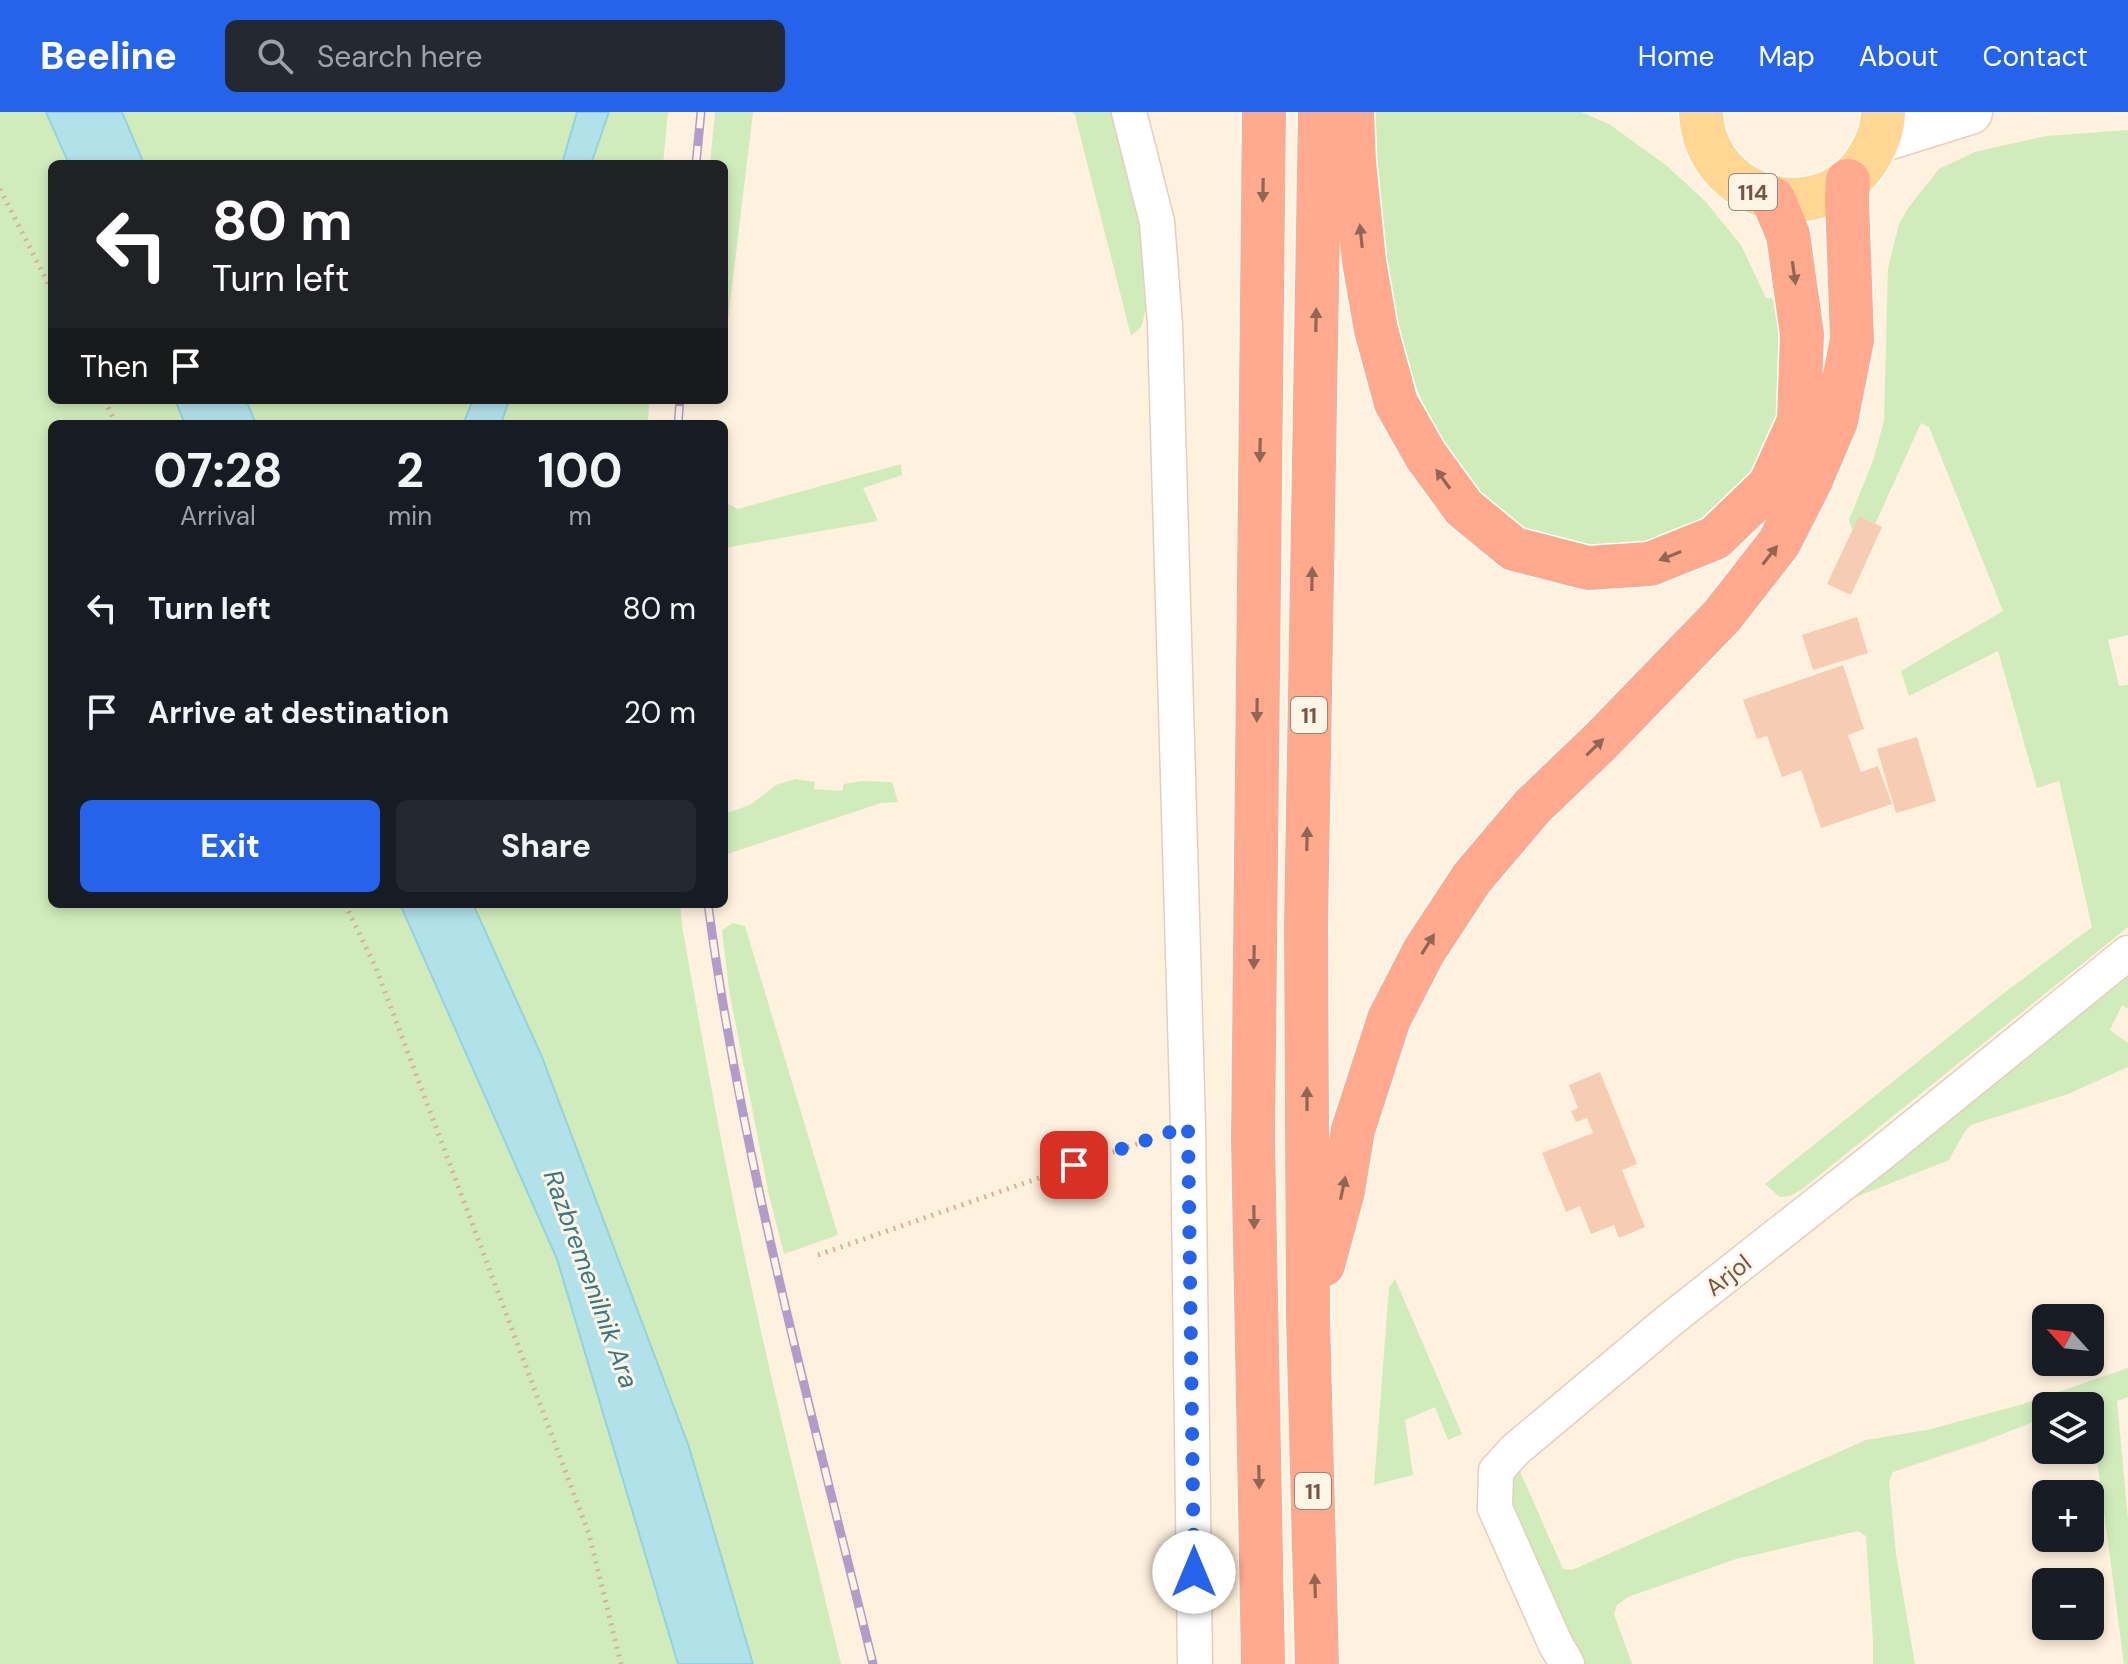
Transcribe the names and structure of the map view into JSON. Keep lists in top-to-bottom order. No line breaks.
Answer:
{"streets":{"highway":["11"],"main road":["114"],"street":["Arjol"]},"water":["Razbremenilnik Ara"],"north":"top left","page":{"header":"Beeline","search":"Search here","nav":["Home","Map","About","Contact"],"turn":["80 m","Turn left"],"then":"Then","eta":["07:28","Arrival","2","min","100","m"],"list":[{"name":"Turn left","value":"80 m"},{"name":"Arrive at destination","value":"20 m"}],"buttons":["Exit","Share"],"map_buttons":["+","−"]}}
